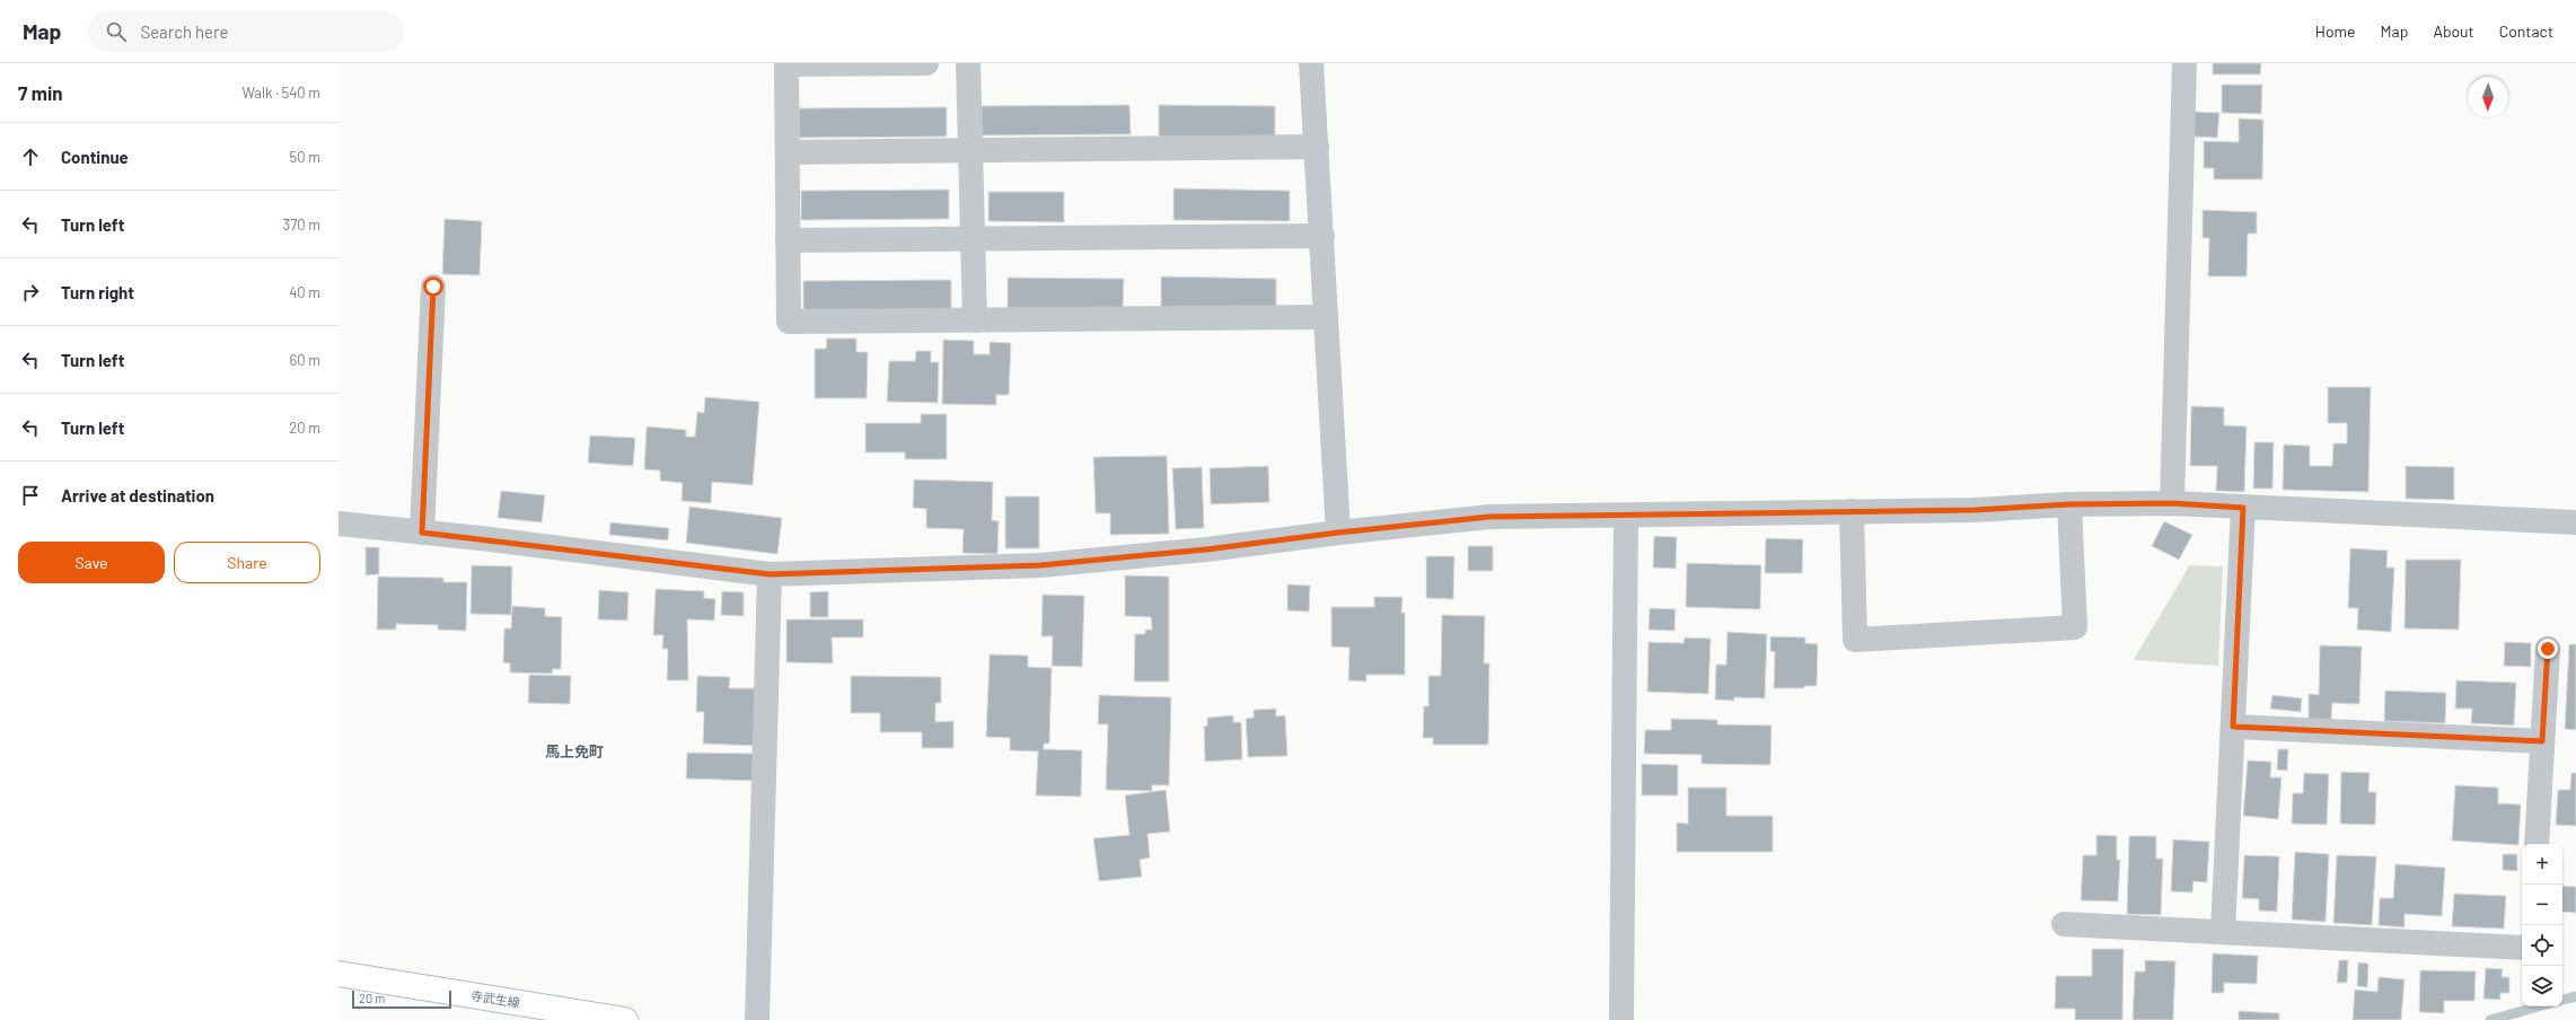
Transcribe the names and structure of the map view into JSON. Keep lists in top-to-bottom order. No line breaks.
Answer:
{"streets":{"main road":["寺武生線"]},"districts":["馬上免町"],"scale_bar":"20 m","north":"bottom","page":{"header":"Map","search":"Search here","nav":["Home","Map","About","Contact"],"heading":["7 min","Walk · 540 m"],"list":[["Continue","50 m"],["Turn left","370 m"],["Turn right","40 m"],["Turn left","60 m"],["Turn left","20 m"],"Arrive at destination"],"buttons":["Save","Share"],"map_buttons":["+","−"],"scale":"20 m"}}
